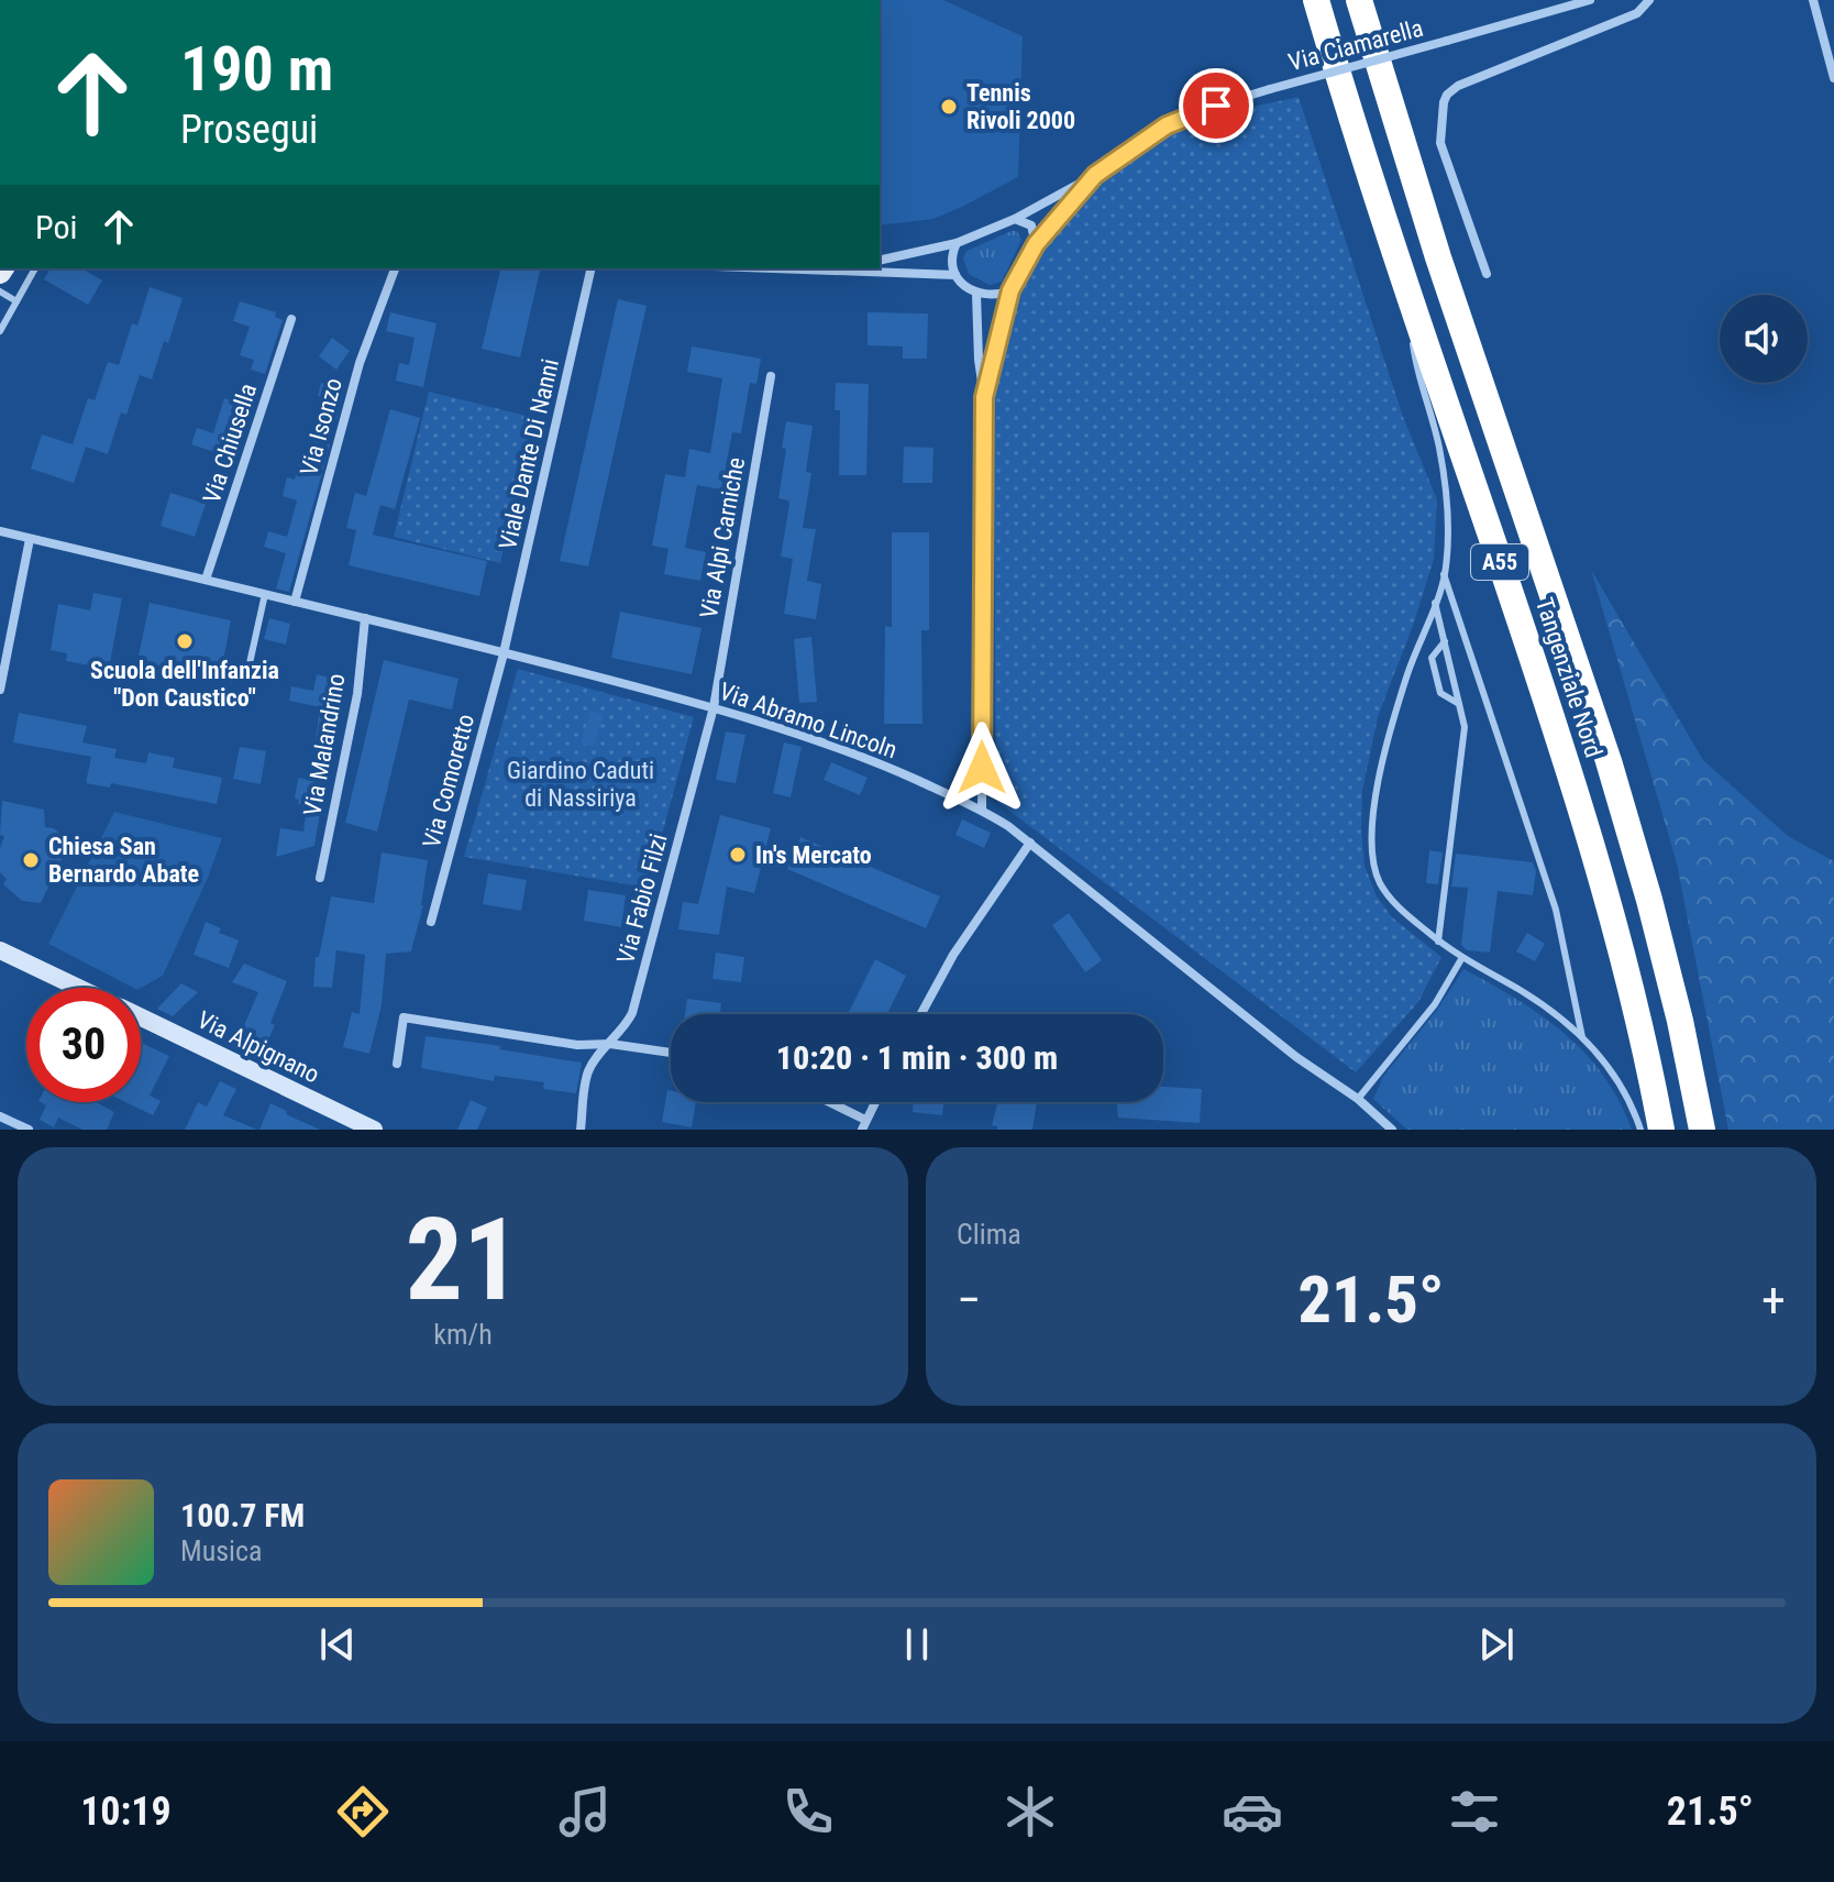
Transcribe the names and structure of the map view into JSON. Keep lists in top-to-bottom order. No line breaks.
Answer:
{"streets":{"highway":["A55","Tangenziale Nord"],"street":["Via Ciamarella","Via Isonzo","Via Chiusella","Viale Dante Di Nanni","Via Alpi Carniche","Via Abramo Lincoln","Via Malandrino","Via Comoretto","Via Fabio Filzi","Via Alpignano"]},"crossings":[["Via Isonzo","Via Abramo Lincoln"],["Via Chiusella","Via Abramo Lincoln"],["Viale Dante Di Nanni","Via Abramo Lincoln"],["Viale Dante Di Nanni","Via Comoretto"],["Via Alpi Carniche","Via Abramo Lincoln"],["Via Alpi Carniche","Via Fabio Filzi"],["Via Abramo Lincoln","Via Malandrino"],["Via Abramo Lincoln","Via Comoretto"],["Via Abramo Lincoln","Via Fabio Filzi"]],"parks":["Giardino Caduti di Nassiriya"],"places":["Tennis Rivoli 2000","Scuola dell'Infanzia \"Don Caustico\"","In's Mercato","Chiesa San Bernardo Abate"],"page":{"turn":["190 m","Prosegui"],"then":"Poi","limit":"30","trip":"10:20 · 1 min · 300 m","tile":[["21","km/h"],"Clima"],"heat":["−","21.5°","+"],"song":["100.7 FM","Musica"],"tabs":["10:19","21.5°"]}}
